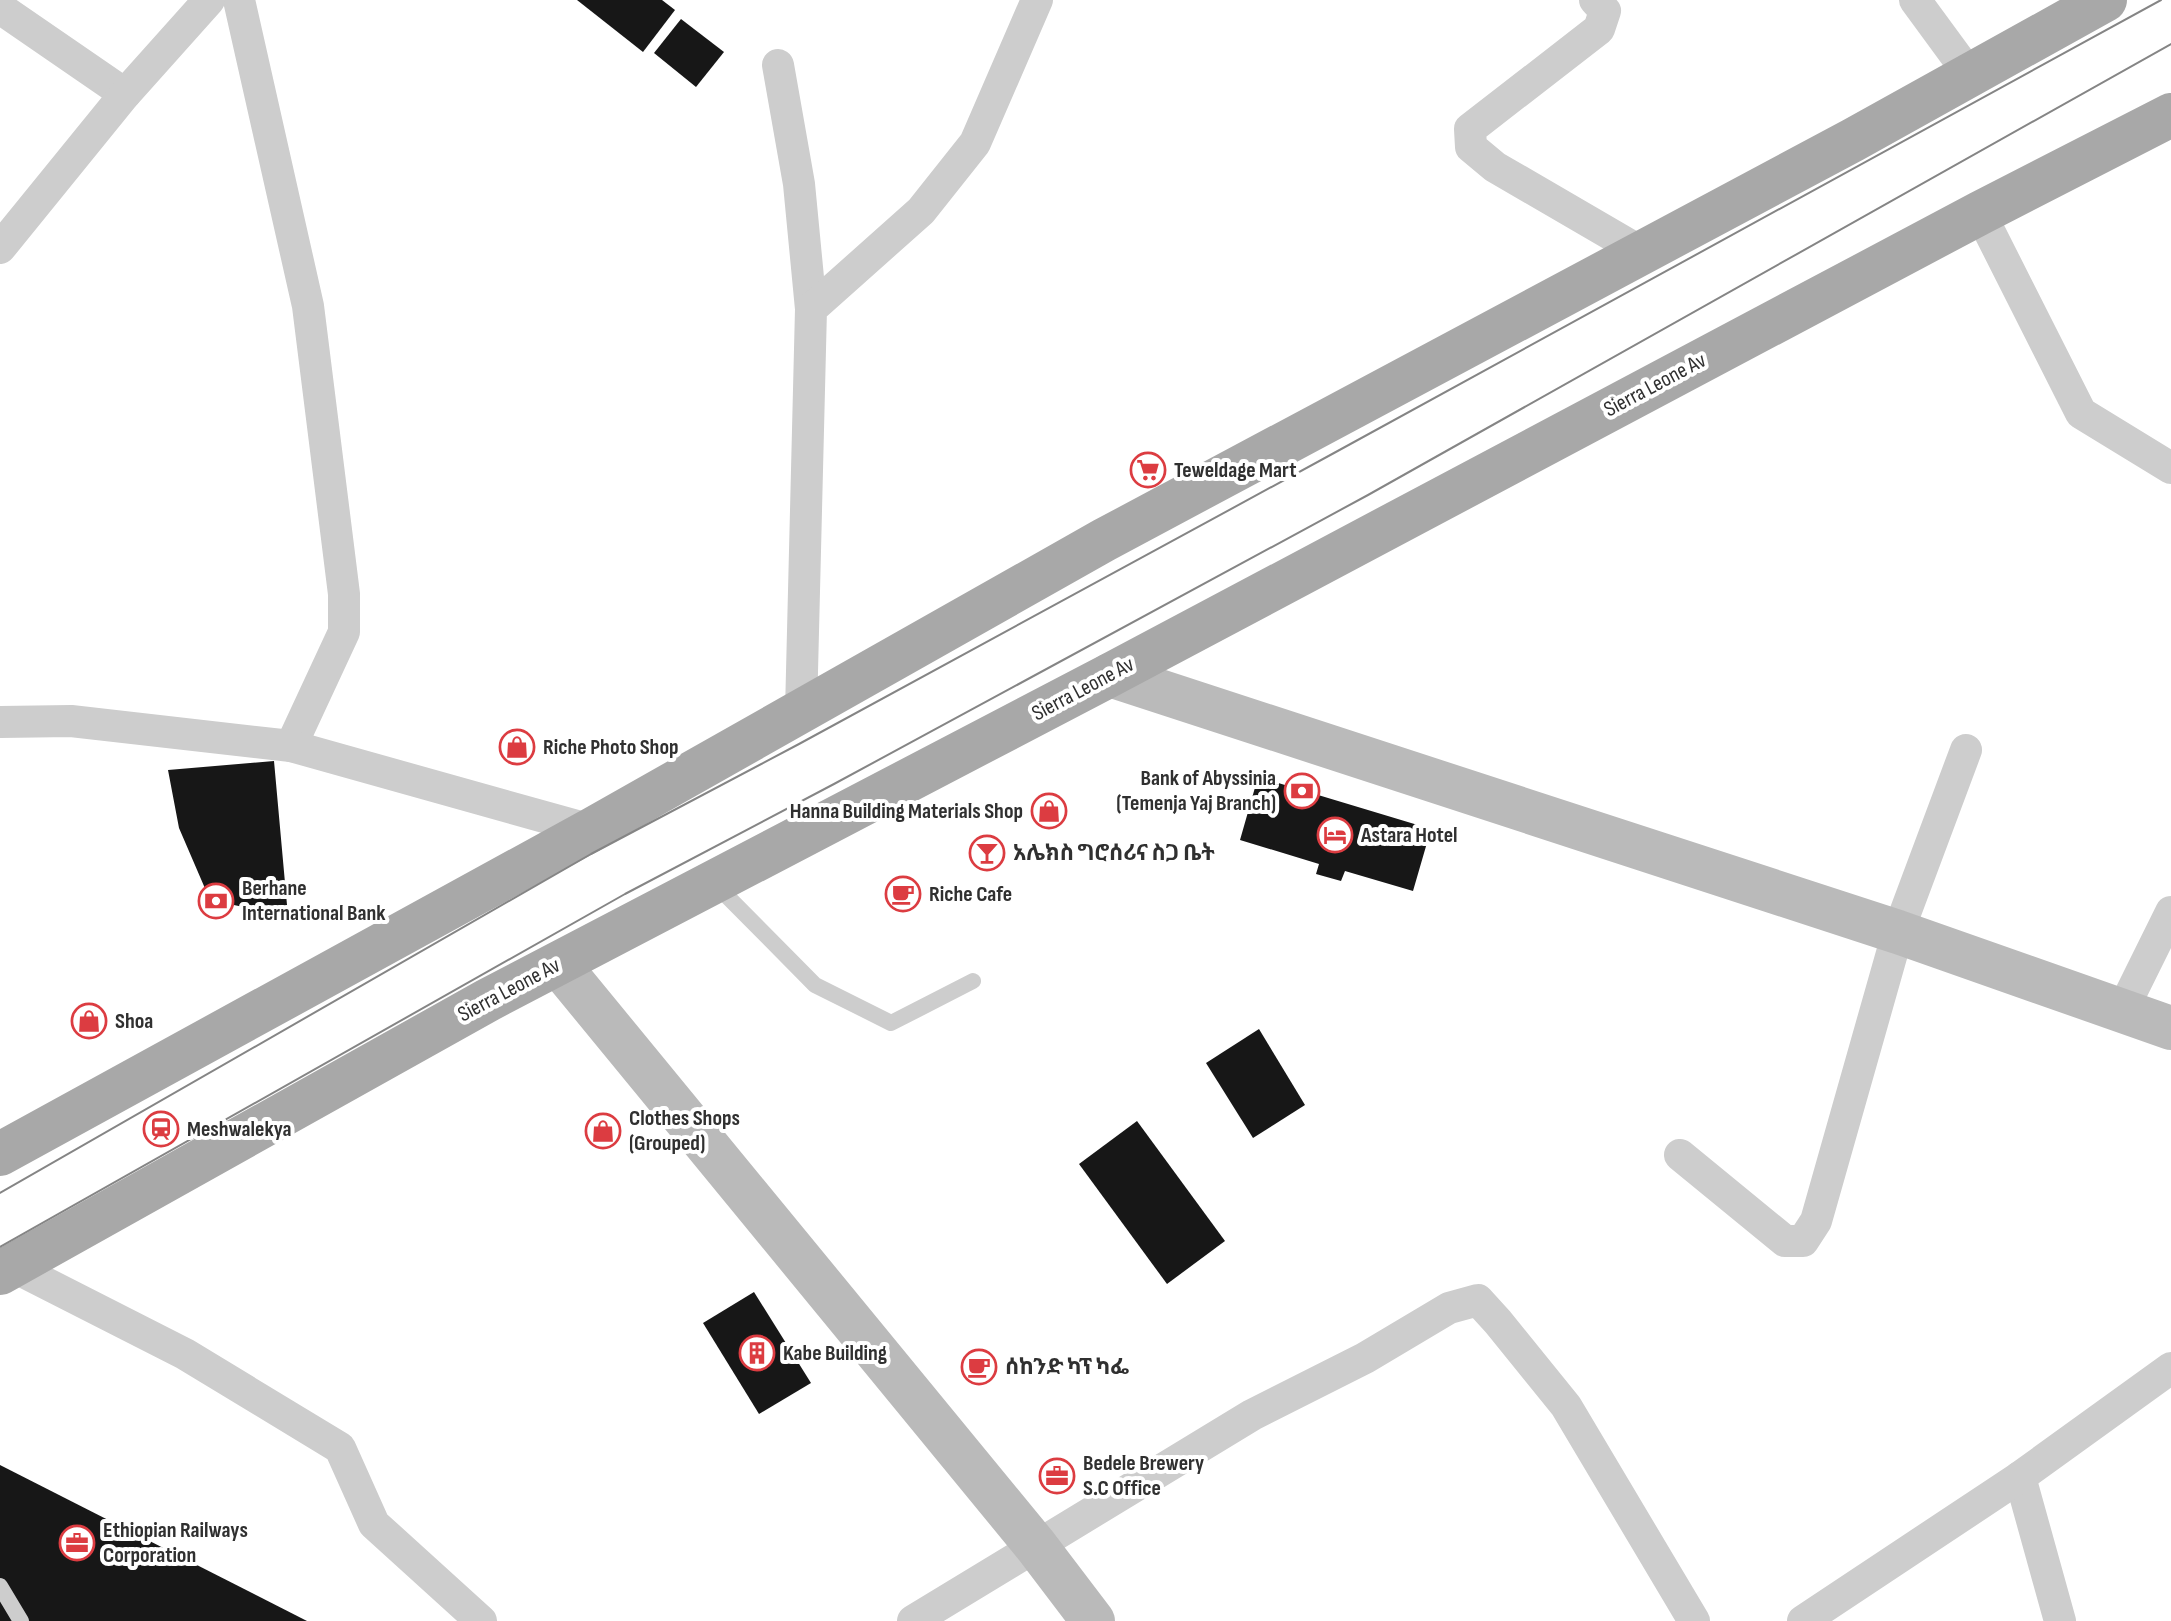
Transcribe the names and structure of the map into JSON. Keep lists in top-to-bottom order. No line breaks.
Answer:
{"streets":{"main road":["Sierra Leone Av"]},"places":{"supermarket":["Teweldage Mart"],"shop":["Riche Photo Shop","Hanna Building Materials Shop","Shoa","Clothes Shops (Grouped)"],"bank":["Bank of Abyssinia (Temenja Yaj Branch)","Berhane International Bank"],"hotel":["Astara Hotel"],"bar":["አሌክስ ግሮሰሪና ስጋ ቤት"],"cafe":["Riche Cafe","ሰከንድ ካፕ ካፌ"],"station":["Meshwalekya"],"building":["Kabe Building"],"office":["Bedele Brewery S.C Office","Ethiopian Railways Corporation"]}}
